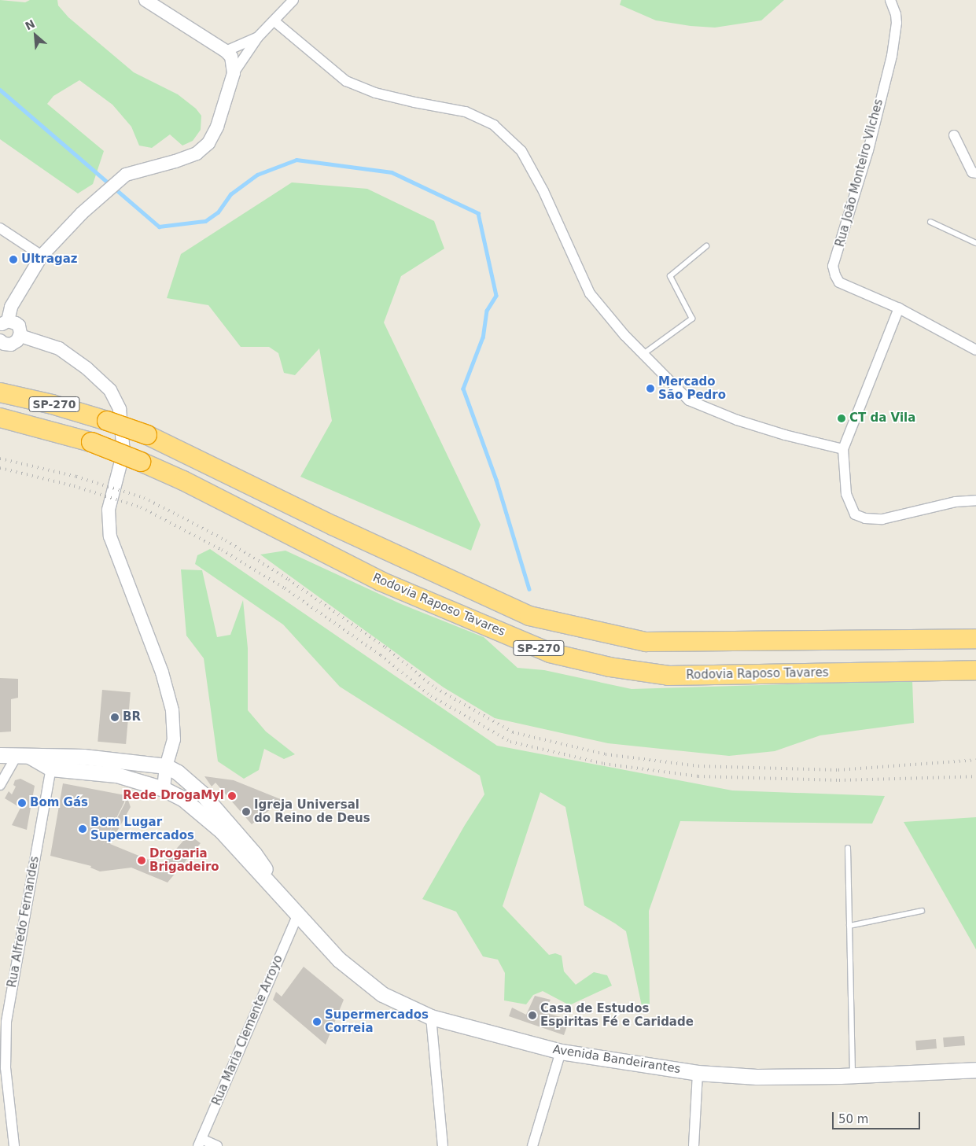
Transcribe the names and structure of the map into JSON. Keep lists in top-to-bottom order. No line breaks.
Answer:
{"streets":{"highway":["SP-270","Rodovia Raposo Tavares"],"main road":["Avenida Bandeirantes"],"street":["Rua João Monteiro Vilches","Rua Alfredo Fernandes","Rua Maria Clemente Arroyo"]},"crossings":[["Rua Alfredo Fernandes","Avenida Bandeirantes"],["Rua Maria Clemente Arroyo","Avenida Bandeirantes"]],"places":["Ultragaz","Mercado São Pedro","CT da Vila","BR","Rede DrogaMyl","Bom Gás","Igreja Universal do Reino de Deus","Bom Lugar Supermercados","Drogaria Brigadeiro","Casa de Estudos Espiritas Fé e Caridade","Supermercados Correia"],"scale_bar":"50 m","north":"top left"}
